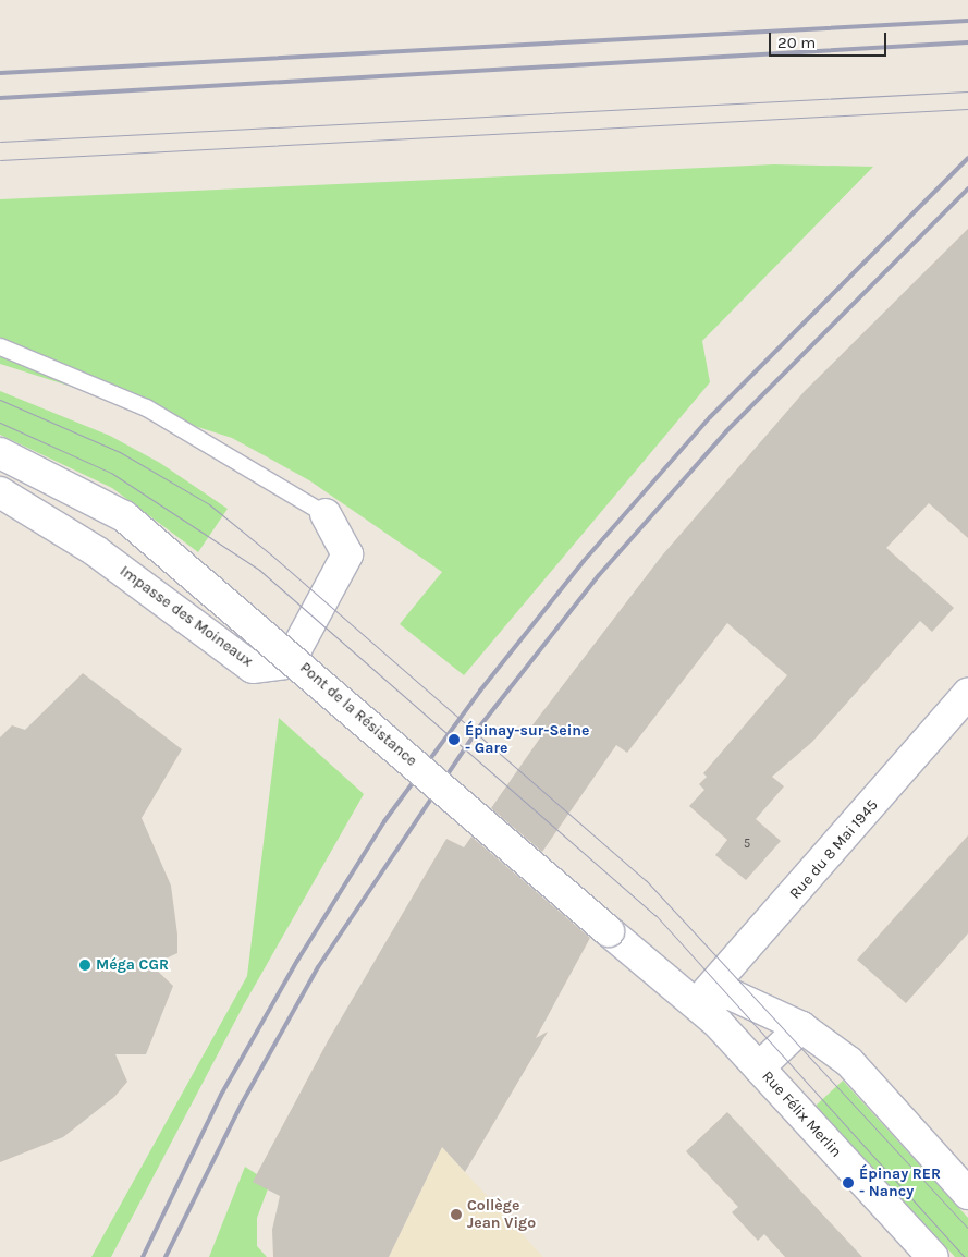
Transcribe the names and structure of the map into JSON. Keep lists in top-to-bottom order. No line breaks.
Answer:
{"streets":{"street":["Impasse des Moineaux","Pont de la Résistance","Rue du 8 Mai 1945","Rue Félix Merlin"]},"crossings":[["Pont de la Résistance","Rue du 8 Mai 1945"],["Pont de la Résistance","Rue Félix Merlin"],["Rue du 8 Mai 1945","Rue Félix Merlin"]],"places":["Épinay-sur-Seine - Gare","Méga CGR","Épinay RER - Nancy","Collège Jean Vigo"],"house_numbers":["5"],"scale_bar":"20 m"}
